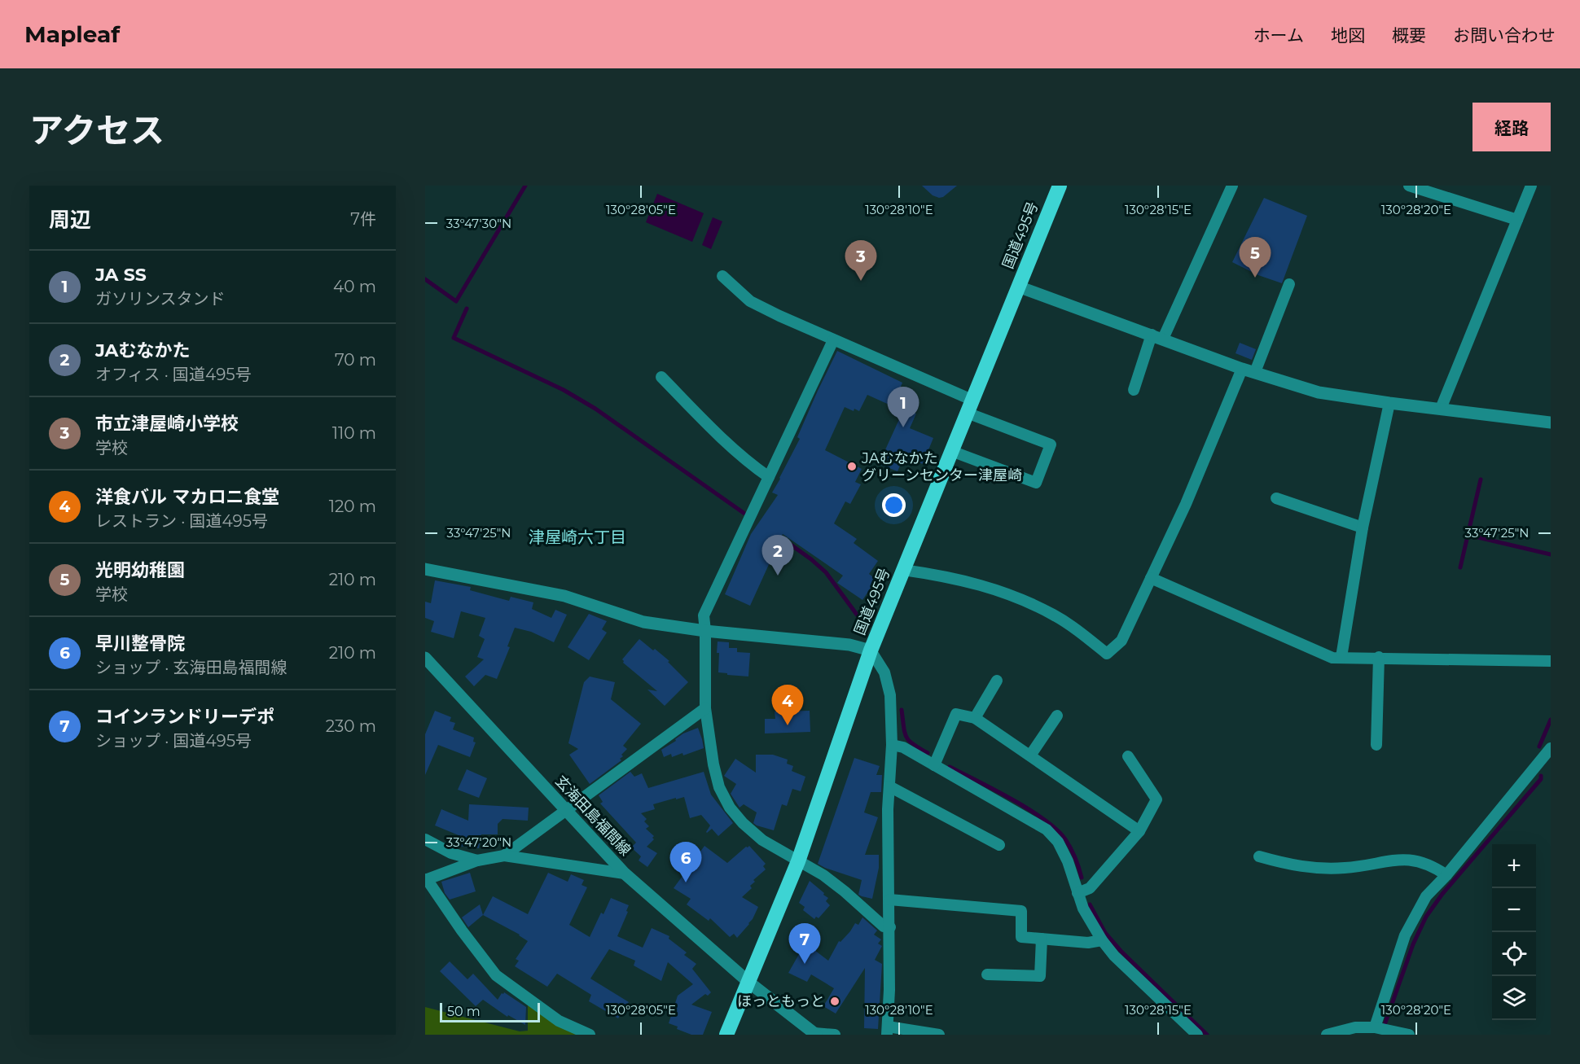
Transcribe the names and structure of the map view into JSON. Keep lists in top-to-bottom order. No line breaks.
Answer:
{"streets":{"highway":["国道495号"],"street":["玄海田島福間線"]},"crossings":[["国道495号","玄海田島福間線"]],"districts":["津屋崎六丁目"],"places":["JAむなかた グリーンセンター津屋崎","ほっともっと"],"scale_bar":"50 m","page":{"header":"Mapleaf","nav":["ホーム","地図","概要","お問い合わせ"],"title":"アクセス","buttons":"経路","heading":["周辺","7件"],"pins":["5","3","1","2","4","6","7"],"list":[{"mark":"1","name":"JA SS","note":"ガソリンスタンド","value":"40 m"},{"mark":"2","name":"JAむなかた","note":"オフィス · 国道495号","value":"70 m"},{"mark":"3","name":"市立津屋崎小学校","note":"学校","value":"110 m"},{"mark":"4","name":"洋食バル マカロニ食堂","note":"レストラン · 国道495号","value":"120 m"},{"mark":"5","name":"光明幼稚園","note":"学校","value":"210 m"},{"mark":"6","name":"早川整骨院","note":"ショップ · 玄海田島福間線","value":"210 m"},{"mark":"7","name":"コインランドリーデポ","note":"ショップ · 国道495号","value":"230 m"}],"map_buttons":["+","−"],"scale":"50 m"},"coordinates":["130°28'05\"E","130°28'10\"E","130°28'15\"E","130°28'20\"E","33°47'30\"N","33°47'25\"N","33°47'20\"N"]}
